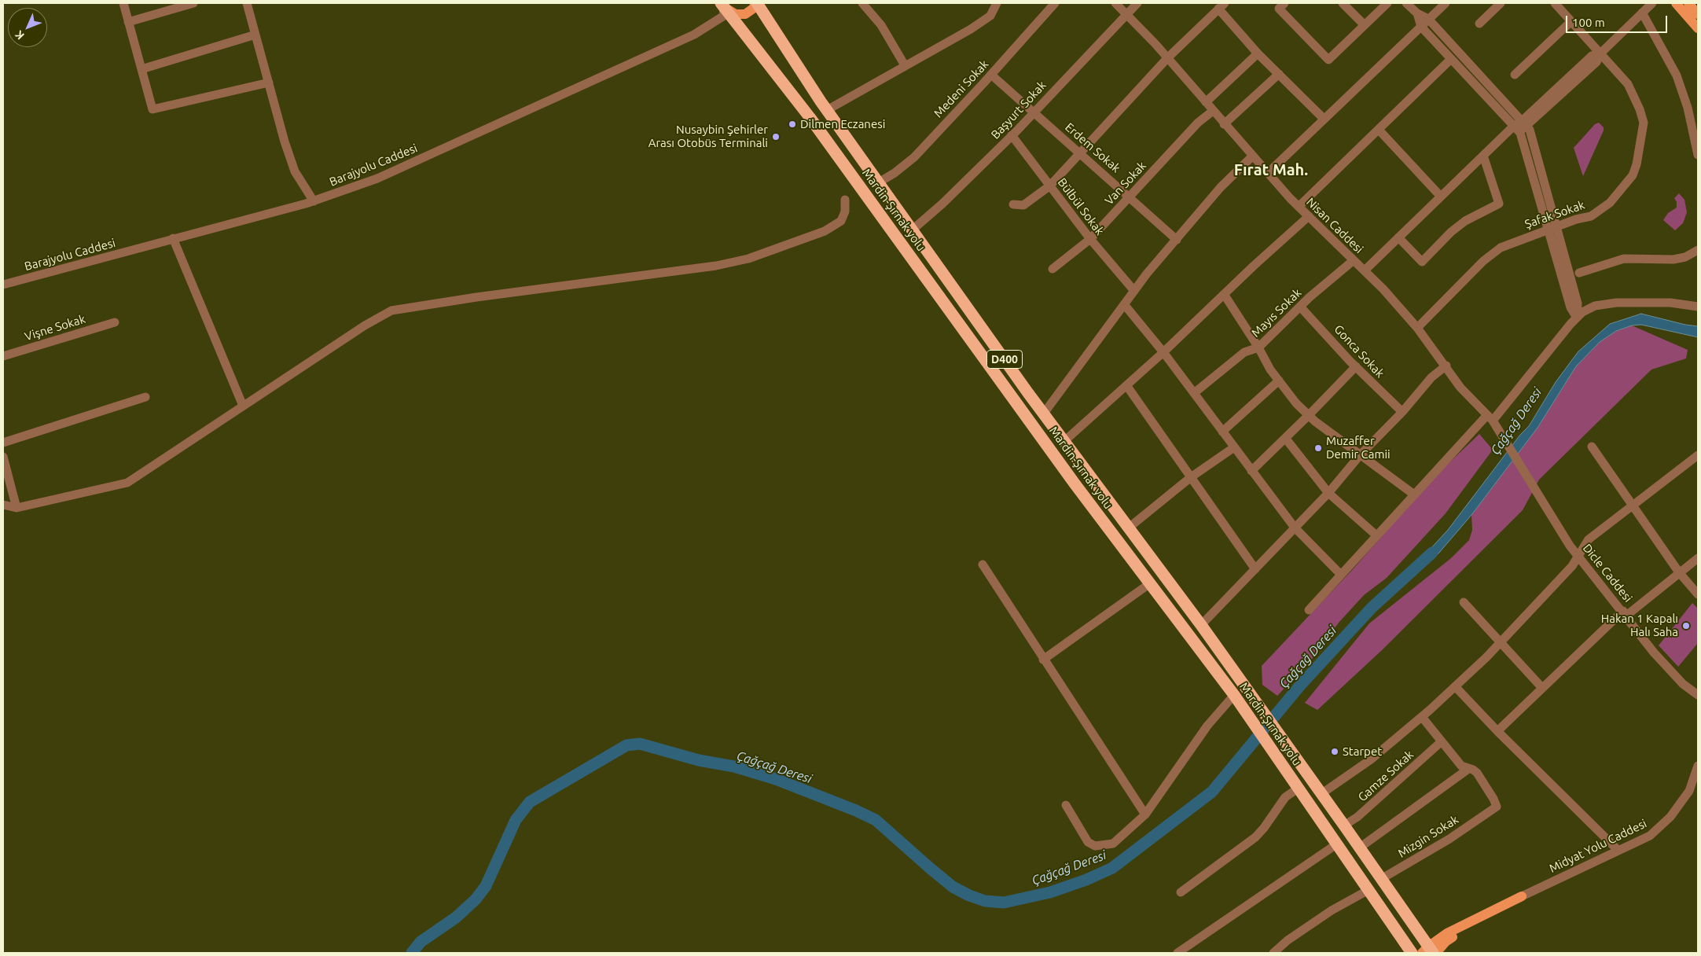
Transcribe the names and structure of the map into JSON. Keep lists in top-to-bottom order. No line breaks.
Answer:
{"streets":{"highway":["Mardin-Şırnak yolu","D400"],"street":["Medeni Sokak","Başyurt Sokak","Erdem Sokak","Barajyolu Caddesi","Van Sokak","Bülbül Sokak","Şafak Sokak","Nisan Caddesi","Mayıs Sokak","Vişne Sokak","Gonca Sokak","Dicle Caddesi","Gamze Sokak","Mizgin Sokak","Midyat Yolu Caddesi"]},"crossings":[["Medeni Sokak","Erdem Sokak"],["Medeni Sokak","Mardin-Şırnak yolu"],["Başyurt Sokak","Erdem Sokak"],["Başyurt Sokak","Bülbül Sokak"],["Başyurt Sokak","Mardin-Şırnak yolu"],["Başyurt Sokak","Nisan Caddesi"],["Erdem Sokak","Van Sokak"],["Barajyolu Caddesi","Mardin-Şırnak yolu"],["Van Sokak","Bülbül Sokak"],["Van Sokak","Nisan Caddesi"],["Mardin-Şırnak yolu","Gamze Sokak"],["Mardin-Şırnak yolu","Mizgin Sokak"],["Şafak Sokak","Nisan Caddesi"],["Nisan Caddesi","Mayıs Sokak"],["Nisan Caddesi","Dicle Caddesi"],["Mayıs Sokak","Gonca Sokak"]],"districts":["Fırat Mah."],"water":["Çağçağ Deresi"],"places":["Dilmen Eczanesi","Nusaybin Şehirler Arası Otobüs Terminali","Muzaffer Demir Camii","Hakan 1 Kapalı Halı Saha","Starpet"],"scale_bar":"100 m","north":"bottom left"}
